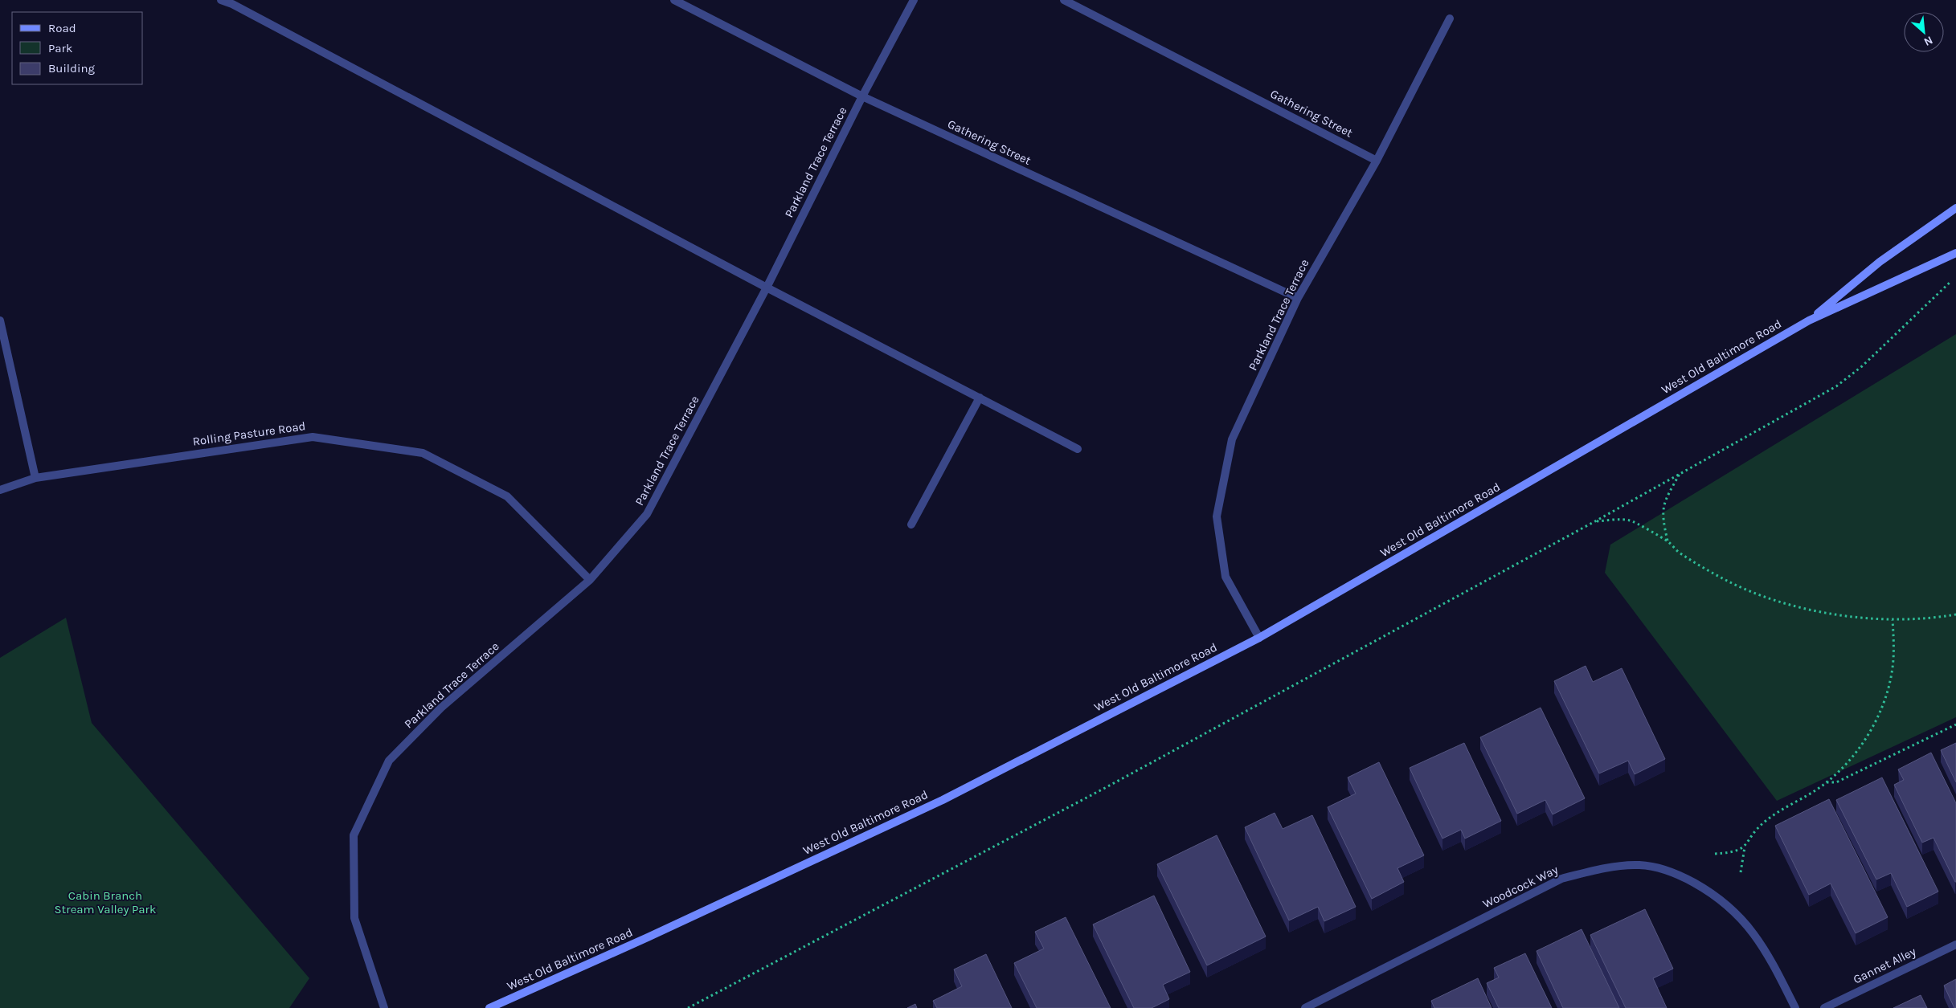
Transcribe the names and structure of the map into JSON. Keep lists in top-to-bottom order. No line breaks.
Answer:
{"streets":{"street":["Gathering Street","Parkland Trace Terrace","West Old Baltimore Road","Rolling Pasture Road","Woodcock Way","Gannet Alley"]},"crossings":[["Gathering Street","Parkland Trace Terrace"],["Parkland Trace Terrace","West Old Baltimore Road"],["Parkland Trace Terrace","Rolling Pasture Road"]],"parks":["Cabin Branch Stream Valley Park"],"legend":["Road","Park","Building"],"north":"bottom right"}
